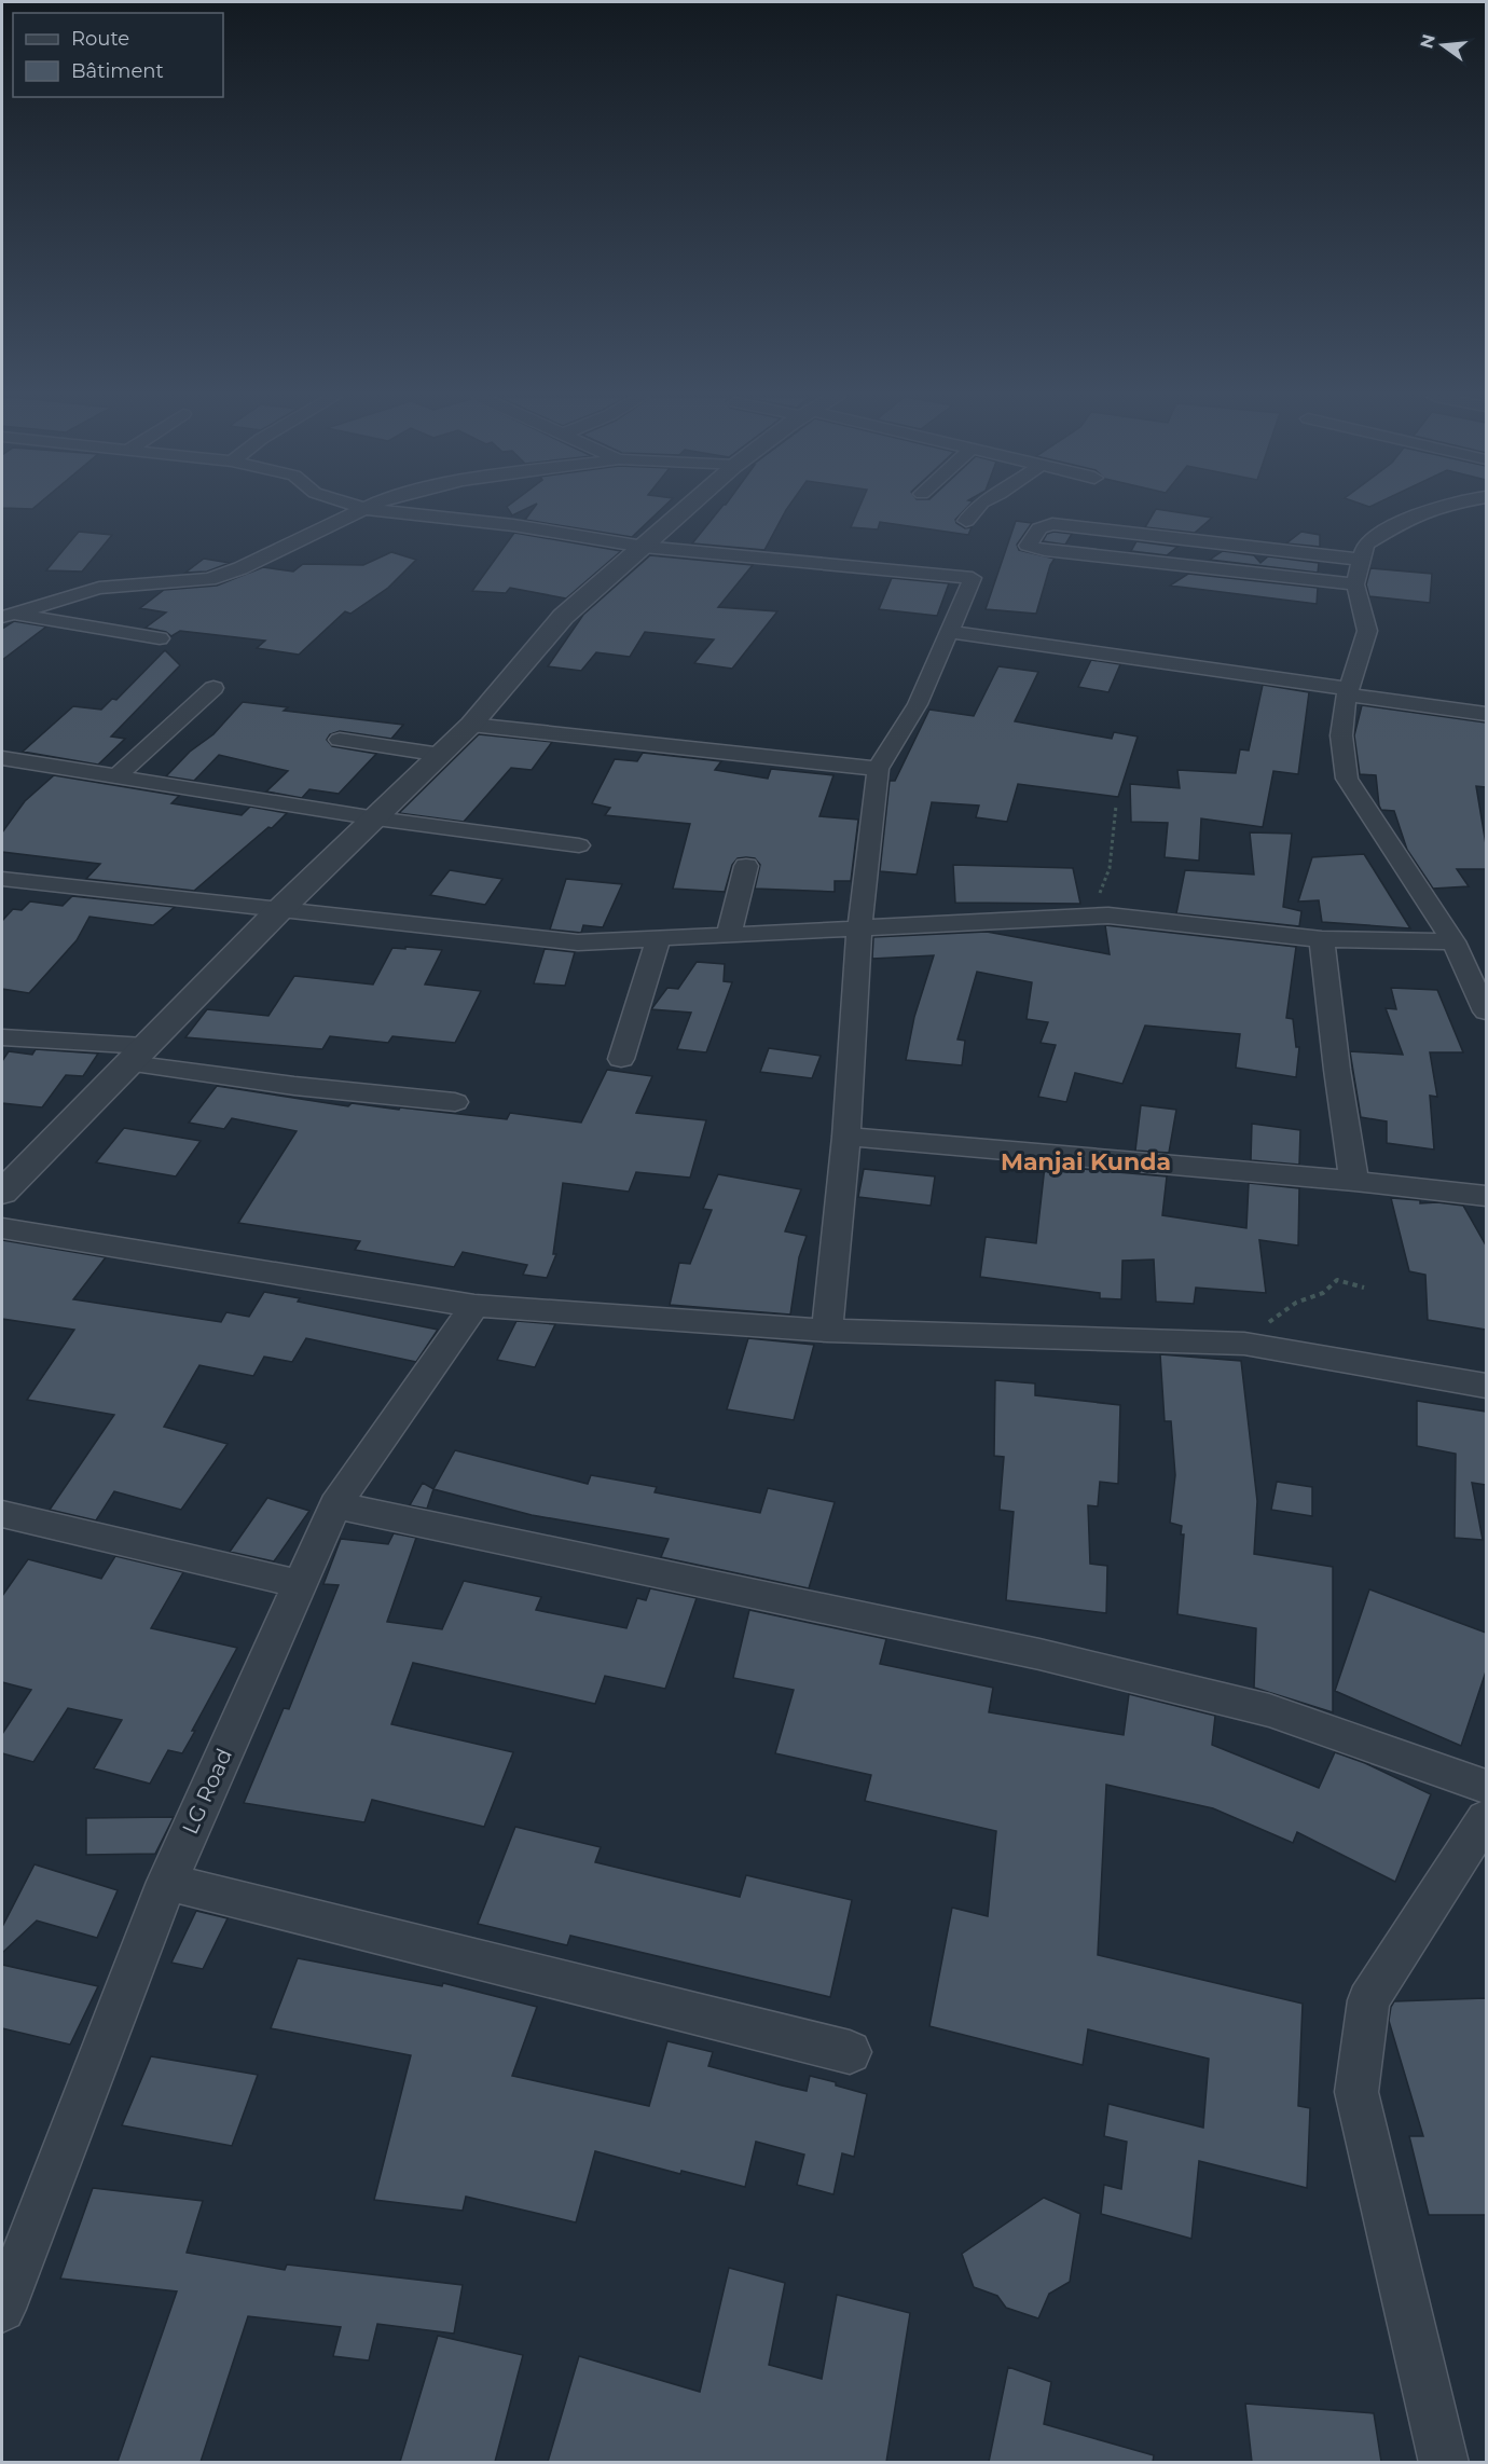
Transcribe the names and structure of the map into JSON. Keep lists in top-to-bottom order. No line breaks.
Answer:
{"streets":{"street":["LG Road"]},"districts":["Manjai Kunda"],"legend":["Route","Bâtiment"],"north":"left"}
